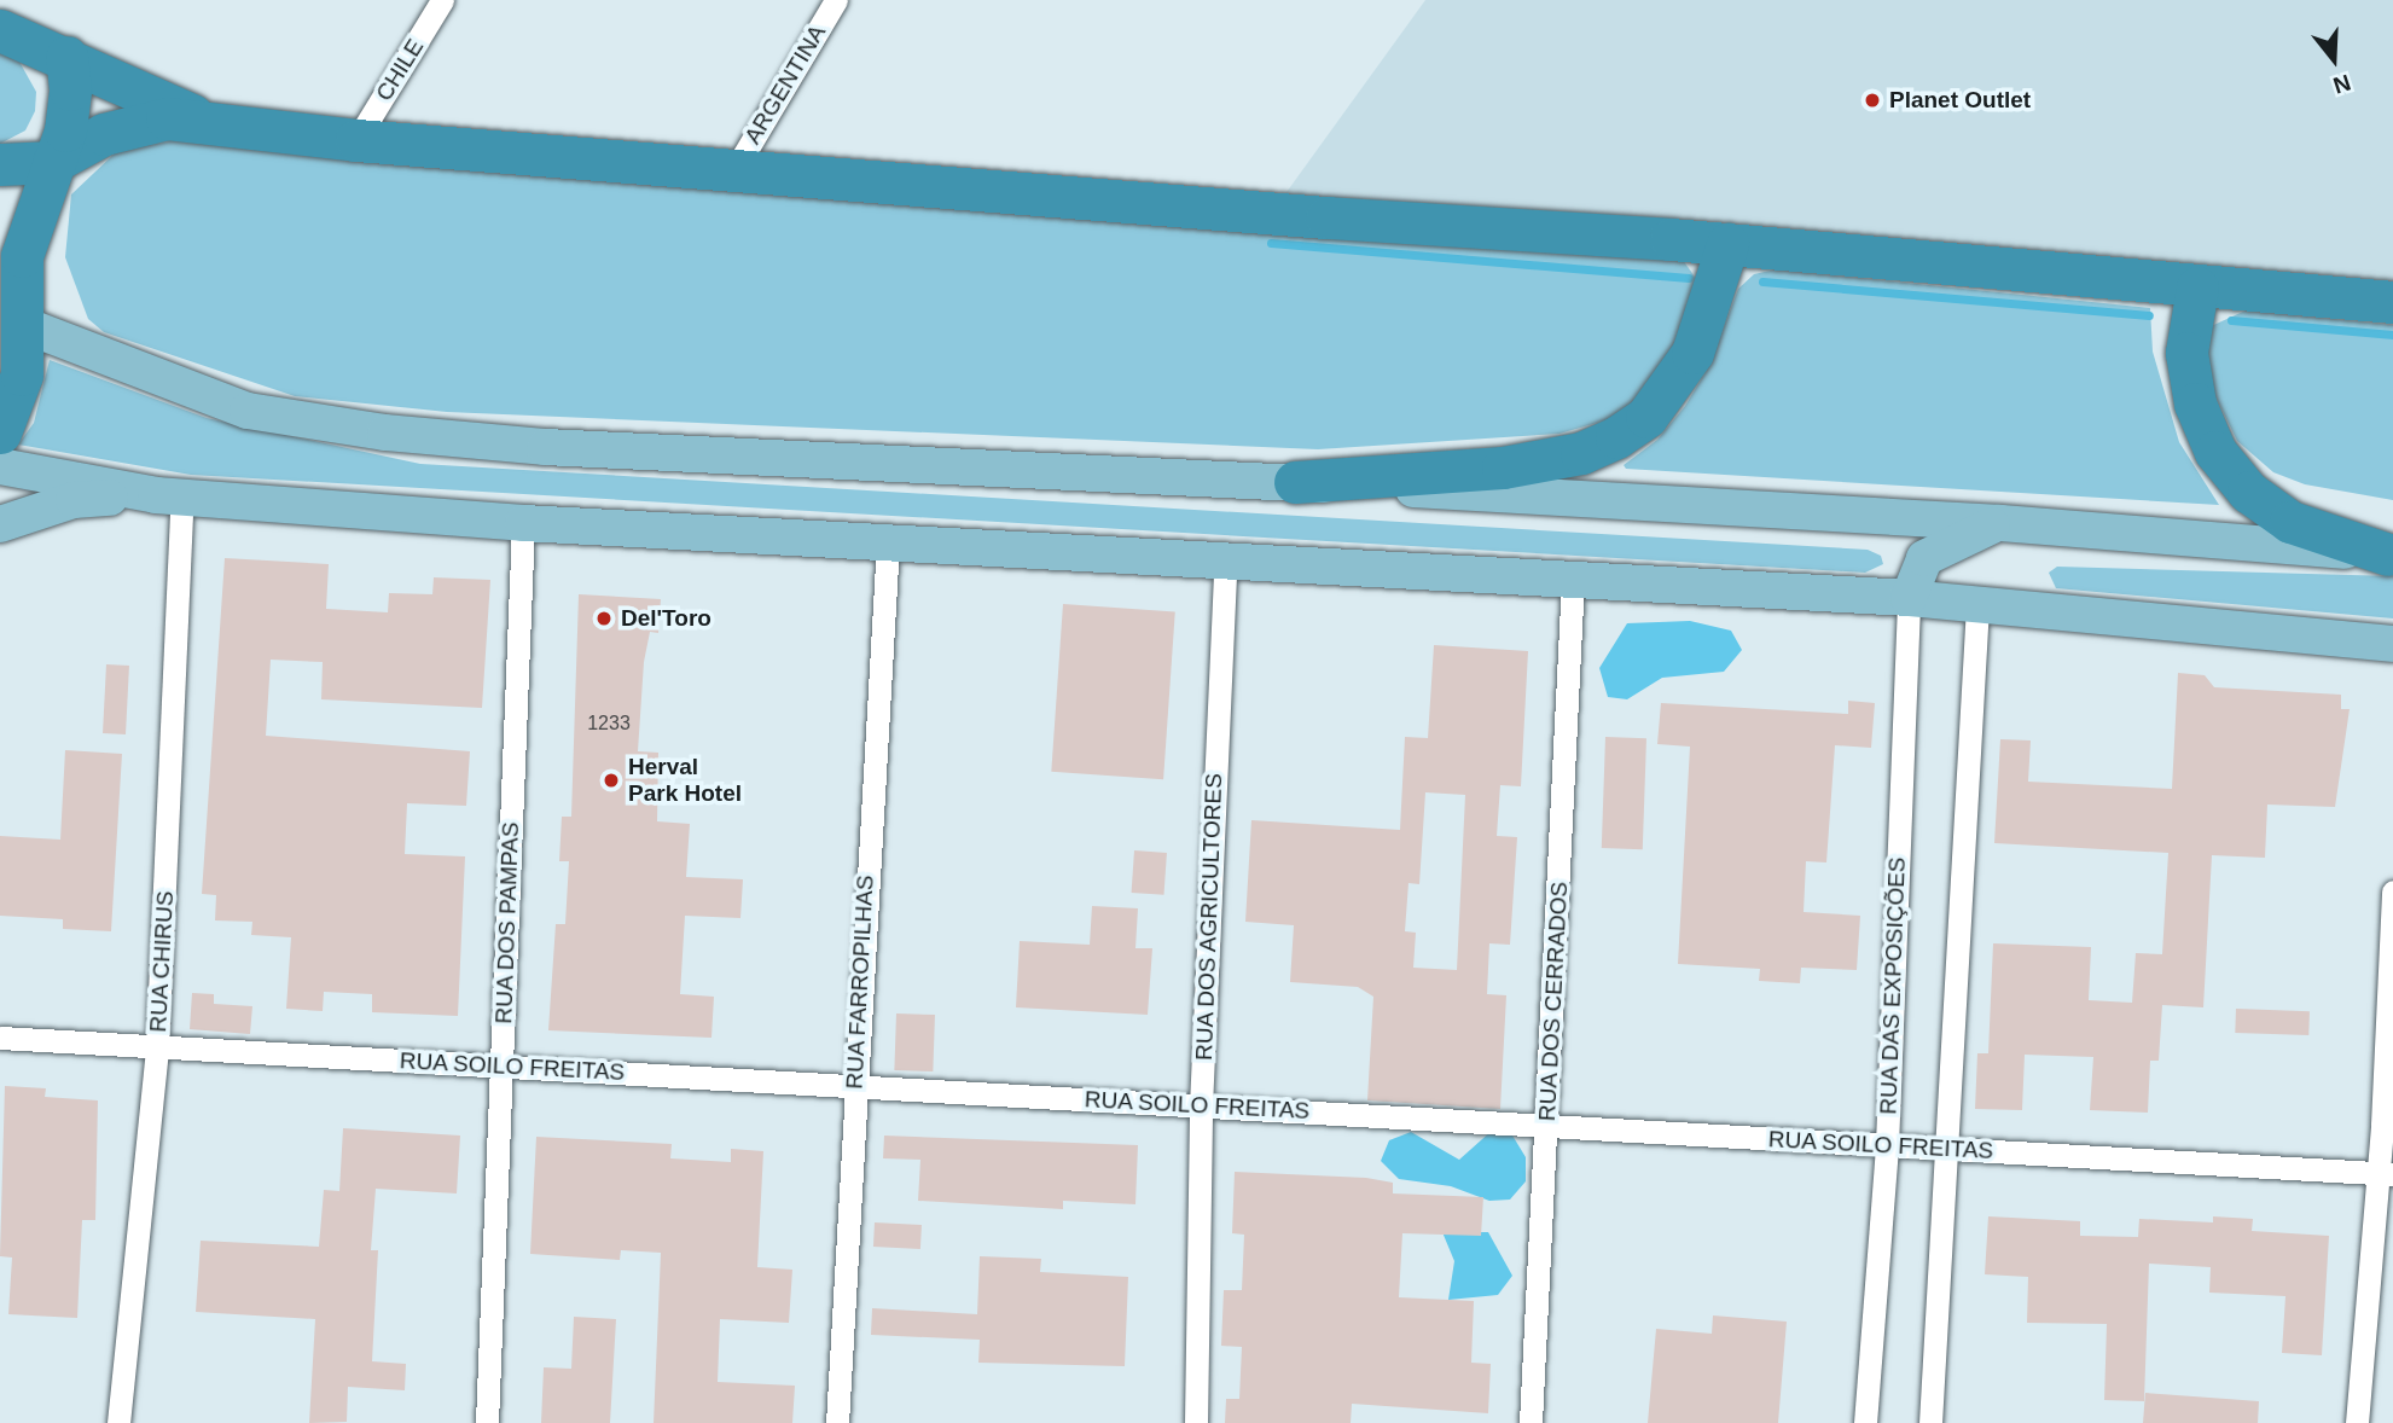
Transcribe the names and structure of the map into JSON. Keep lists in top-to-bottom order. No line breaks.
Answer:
{"streets":{"street":["CHILE","ARGENTINA","RUA DOS AGRICULTORES","RUA DOS PAMPAS","RUA CHIRUS","RUA FARROPILHAS","RUA DAS EXPOSIÇÕES","RUA DOS CERRADOS","RUA SOILO FREITAS"]},"crossings":[["RUA DOS AGRICULTORES","RUA SOILO FREITAS"],["RUA DOS PAMPAS","RUA SOILO FREITAS"],["RUA CHIRUS","RUA SOILO FREITAS"],["RUA FARROPILHAS","RUA SOILO FREITAS"],["RUA DAS EXPOSIÇÕES","RUA SOILO FREITAS"],["RUA DOS CERRADOS","RUA SOILO FREITAS"]],"places":["Planet Outlet","Del'Toro","Herval Park Hotel"],"house_numbers":["1233"],"north":"bottom"}
